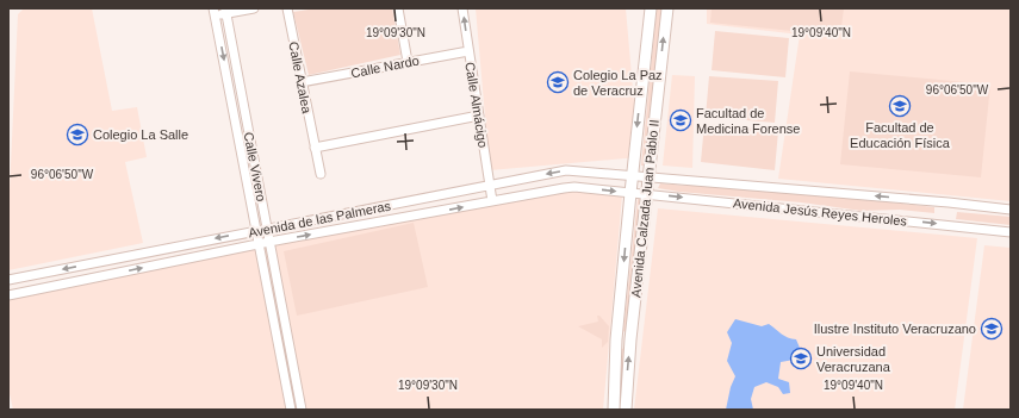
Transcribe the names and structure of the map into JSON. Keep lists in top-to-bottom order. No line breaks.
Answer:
{"streets":{"main road":["Avenida Calzada Juan Pablo II"],"street":["Calle Nardo","Calle Azalea","Calle Almácigo","Calle Vivero","Avenida Jesús Reyes Heroles","Avenida de las Palmeras"]},"crossings":[["Calle Nardo","Calle Azalea"],["Calle Nardo","Calle Almácigo"],["Calle Almácigo","Avenida de las Palmeras"],["Calle Vivero","Avenida de las Palmeras"],["Avenida Calzada Juan Pablo II","Avenida Jesús Reyes Heroles"],["Avenida Calzada Juan Pablo II","Avenida de las Palmeras"],["Avenida Jesús Reyes Heroles","Avenida de las Palmeras"]],"places":{"school or university":["Colegio La Paz de Veracruz","Facultad de Educación Física","Facultad de Medicina Forense","Colegio La Salle","Ilustre Instituto Veracruzano","Universidad Veracruzana"]},"coordinates":["19°09'30\"N","19°09'40\"N","96°06'50\"W"]}
